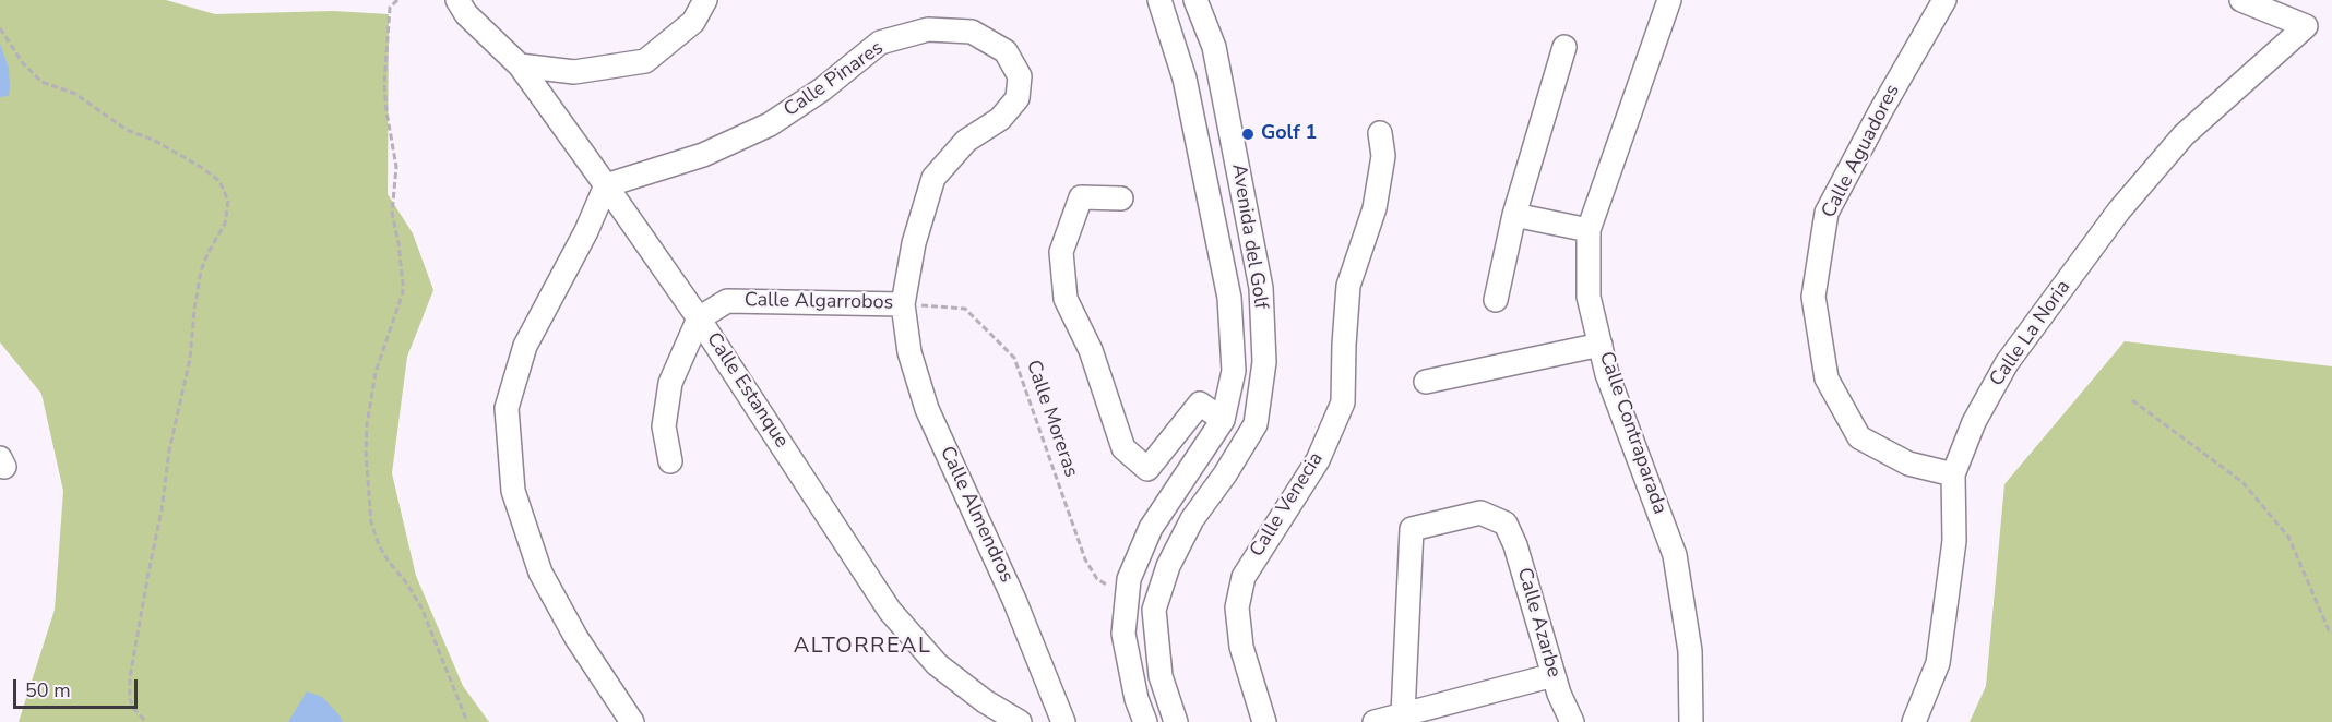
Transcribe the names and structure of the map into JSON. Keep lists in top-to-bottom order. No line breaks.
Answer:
{"streets":{"street":["Calle Pinares","Calle Aguadores","Avenida del Golf","Calle Algarrobos","Calle La Noria","Calle Estanque","Calle Contraparada","Calle Venecia","Calle Almendros","Calle Azarbe"],"path":["Calle Moreras"]},"crossings":[["Calle Pinares","Calle Algarrobos"],["Calle Pinares","Calle Estanque"],["Calle Pinares","Calle Moreras"],["Calle Pinares","Calle Almendros"],["Calle Aguadores","Calle La Noria"],["Avenida del Golf","Calle Moreras"],["Calle Algarrobos","Calle Estanque"],["Calle Algarrobos","Calle Moreras"],["Calle Algarrobos","Calle Almendros"],["Calle Moreras","Calle Almendros"]],"districts":["ALTORREAL"],"places":["Golf 1"],"scale_bar":"50 m"}
